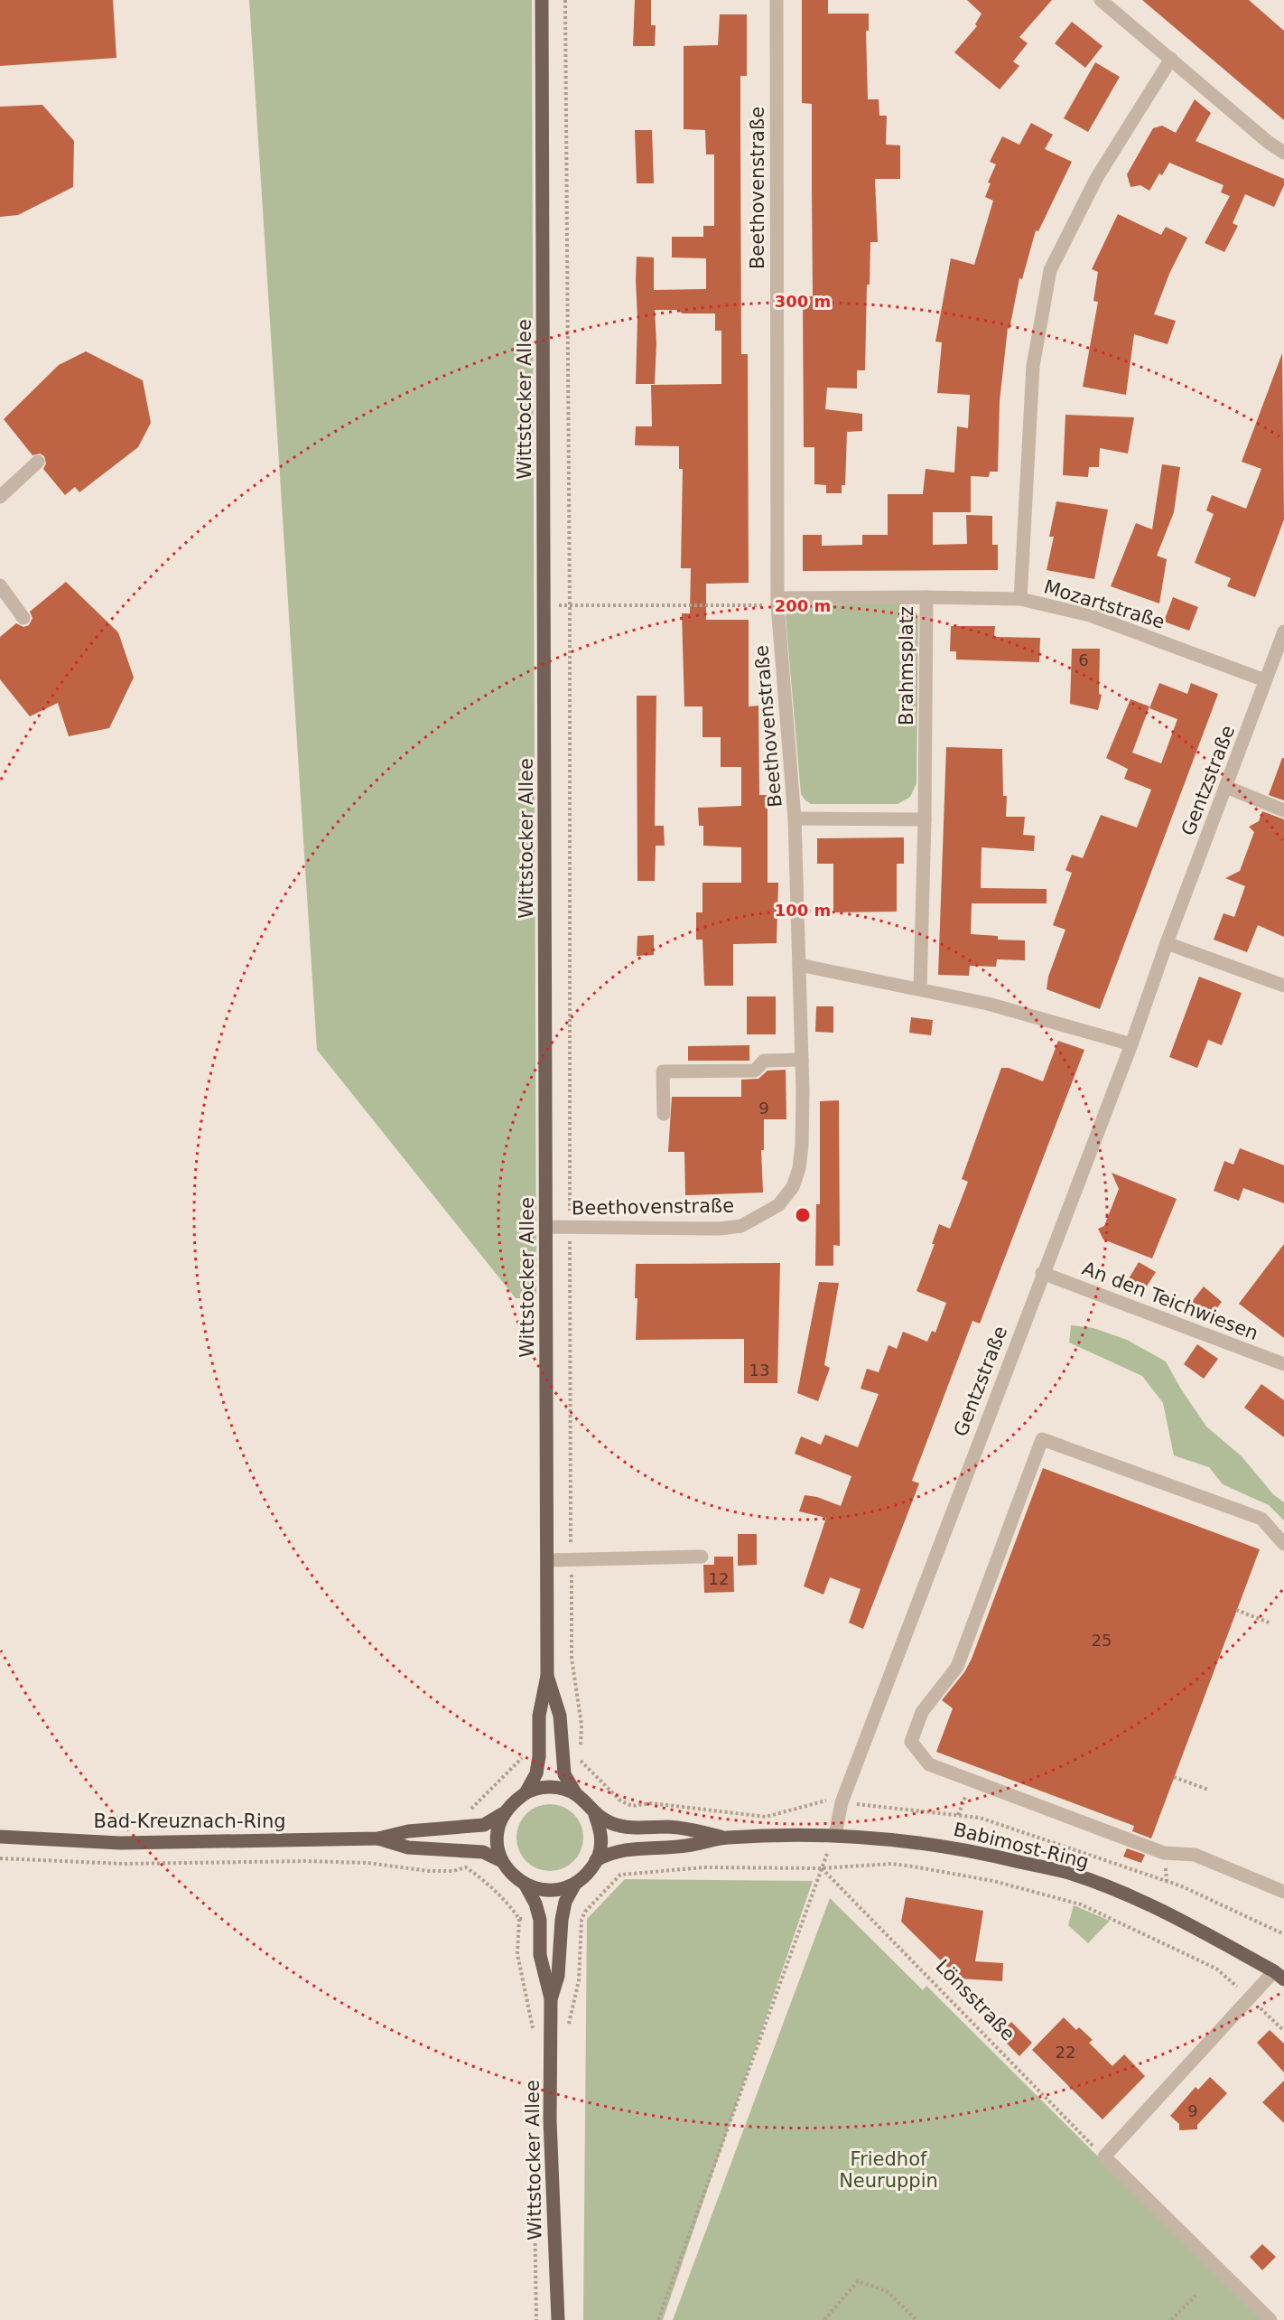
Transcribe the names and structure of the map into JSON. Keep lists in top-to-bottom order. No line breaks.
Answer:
{"streets":{"main road":["Wittstocker Allee","Bad-Kreuznach-Ring","Babimost-Ring"],"street":["Beethovenstraße","Mozartstraße","Brahmsplatz","Gentzstraße","An den Teichwiesen"],"path":["Lönsstraße"]},"crossings":[["Beethovenstraße","Wittstocker Allee"],["Beethovenstraße","Brahmsplatz"],["Wittstocker Allee","Bad-Kreuznach-Ring"],["Wittstocker Allee","Babimost-Ring"],["Mozartstraße","Brahmsplatz"],["Mozartstraße","Gentzstraße"],["Gentzstraße","An den Teichwiesen"],["Gentzstraße","Babimost-Ring"],["Bad-Kreuznach-Ring","Babimost-Ring"]],"parks":["Friedhof Neuruppin"],"house_numbers":["6","9","13","12","25","22","9"],"rings":["300 m","200 m","100 m"]}
